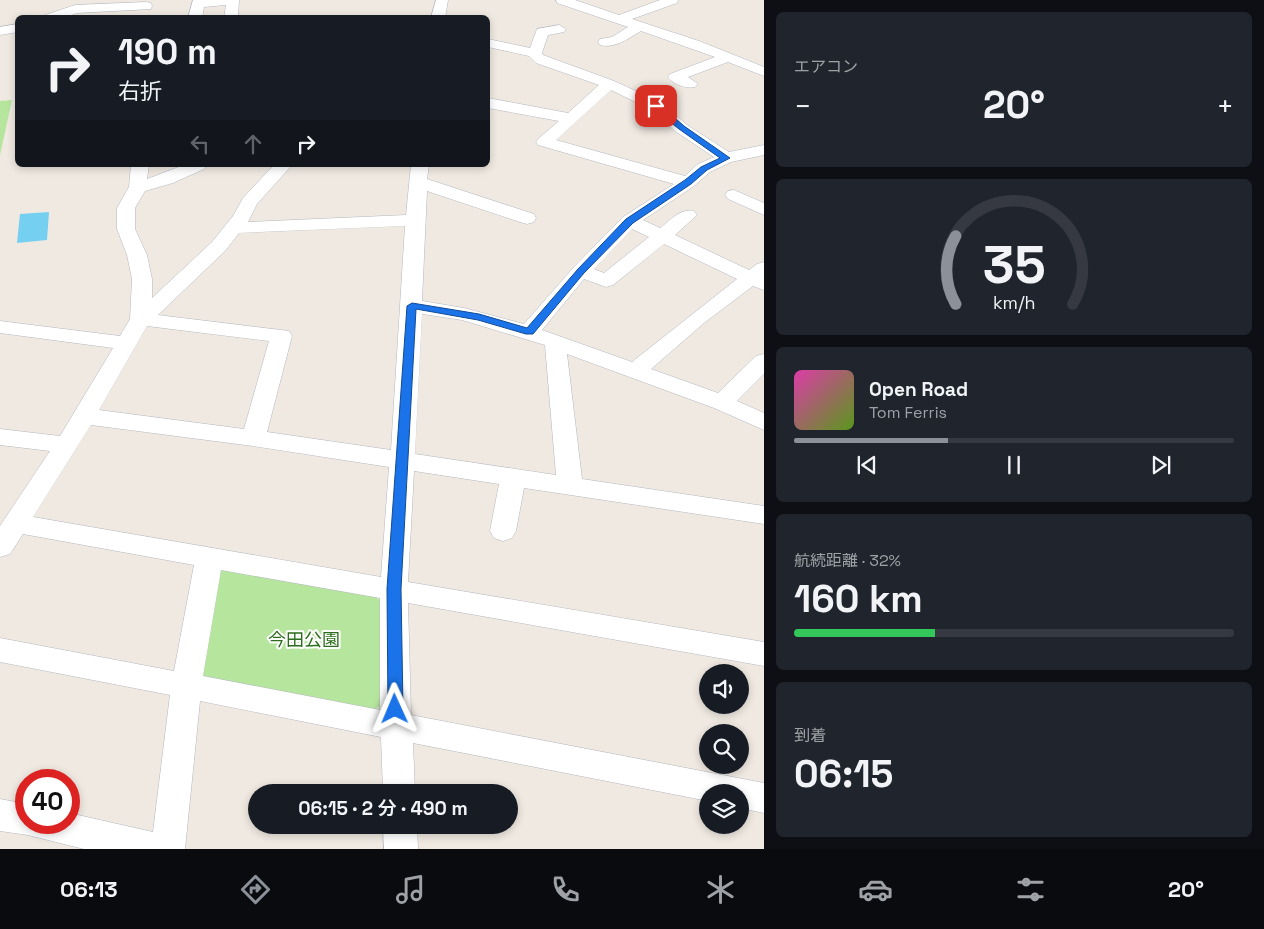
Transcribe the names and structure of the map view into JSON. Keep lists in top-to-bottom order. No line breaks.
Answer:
{"parks":["今田公園"],"page":{"tile":["エアコン",["航続距離 · 32%","160 km"],["到着","06:15"]],"turn":["190 m","右折"],"heat":["−","20°","+"],"song":["Open Road","Tom Ferris"],"limit":"40","trip":"06:15 · 2 分 · 490 m","tabs":["06:13","20°"],"gauge":["35","km/h"]}}
